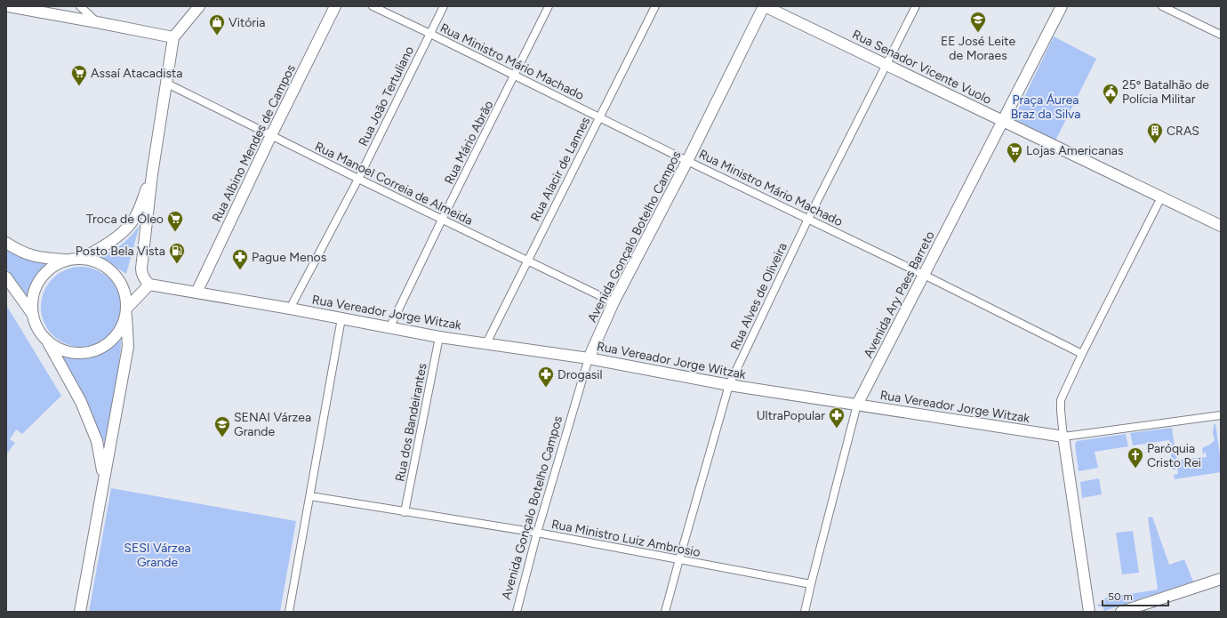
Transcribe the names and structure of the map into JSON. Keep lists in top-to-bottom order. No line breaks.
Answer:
{"streets":{"street":["Rua Ministro Mário Machado","Rua Senador Vicente Vuolo","Rua João Tertuliano","Rua Mário Abrão","Rua Albino Mendes de Campos","Rua Alacir de Lannes","Rua Manoel Correia de Almeida","Avenida Gonçalo Botelho Campos","Avenida Ary Paes Barreto","Rua Alves de Oliveira","Rua Vereador Jorge Witzak","Rua dos Bandeirantes","Rua Ministro Luiz Ambrosio"]},"crossings":[["Rua Ministro Mário Machado","Rua João Tertuliano"],["Rua Ministro Mário Machado","Rua Mário Abrão"],["Rua Ministro Mário Machado","Rua Alacir de Lannes"],["Rua Ministro Mário Machado","Avenida Gonçalo Botelho Campos"],["Rua Ministro Mário Machado","Avenida Ary Paes Barreto"],["Rua Ministro Mário Machado","Rua Alves de Oliveira"],["Rua Senador Vicente Vuolo","Avenida Gonçalo Botelho Campos"],["Rua Senador Vicente Vuolo","Avenida Ary Paes Barreto"],["Rua Senador Vicente Vuolo","Rua Alves de Oliveira"],["Rua João Tertuliano","Rua Manoel Correia de Almeida"],["Rua João Tertuliano","Rua Vereador Jorge Witzak"],["Rua Mário Abrão","Rua Manoel Correia de Almeida"],["Rua Mário Abrão","Rua Vereador Jorge Witzak"],["Rua Albino Mendes de Campos","Rua Manoel Correia de Almeida"],["Rua Albino Mendes de Campos","Rua Vereador Jorge Witzak"],["Rua Alacir de Lannes","Rua Manoel Correia de Almeida"],["Rua Alacir de Lannes","Rua Vereador Jorge Witzak"],["Rua Manoel Correia de Almeida","Avenida Gonçalo Botelho Campos"],["Avenida Gonçalo Botelho Campos","Rua Vereador Jorge Witzak"],["Avenida Gonçalo Botelho Campos","Rua Ministro Luiz Ambrosio"],["Avenida Ary Paes Barreto","Rua Vereador Jorge Witzak"],["Avenida Ary Paes Barreto","Rua Ministro Luiz Ambrosio"],["Rua Alves de Oliveira","Rua Vereador Jorge Witzak"],["Rua Alves de Oliveira","Rua Ministro Luiz Ambrosio"],["Rua Vereador Jorge Witzak","Rua dos Bandeirantes"],["Rua dos Bandeirantes","Rua Ministro Luiz Ambrosio"]],"parks":["Praça Áurea Braz da Silva","SESI Várzea Grande"],"places":{"school or university":["EE José Leite de Moraes","SENAI Várzea Grande"],"shop":["Vitória"],"supermarket":["Assaí Atacadista","Lojas Americanas","Troca de Óleo"],"public building":["25º Batalhão de Polícia Militar"],"building":["CRAS"],"fuel station":["Posto Bela Vista"],"pharmacy":["Pague Menos","Drogasil","UltraPopular"],"church":["Paróquia Cristo Rei"]},"scale_bar":"50 m"}
